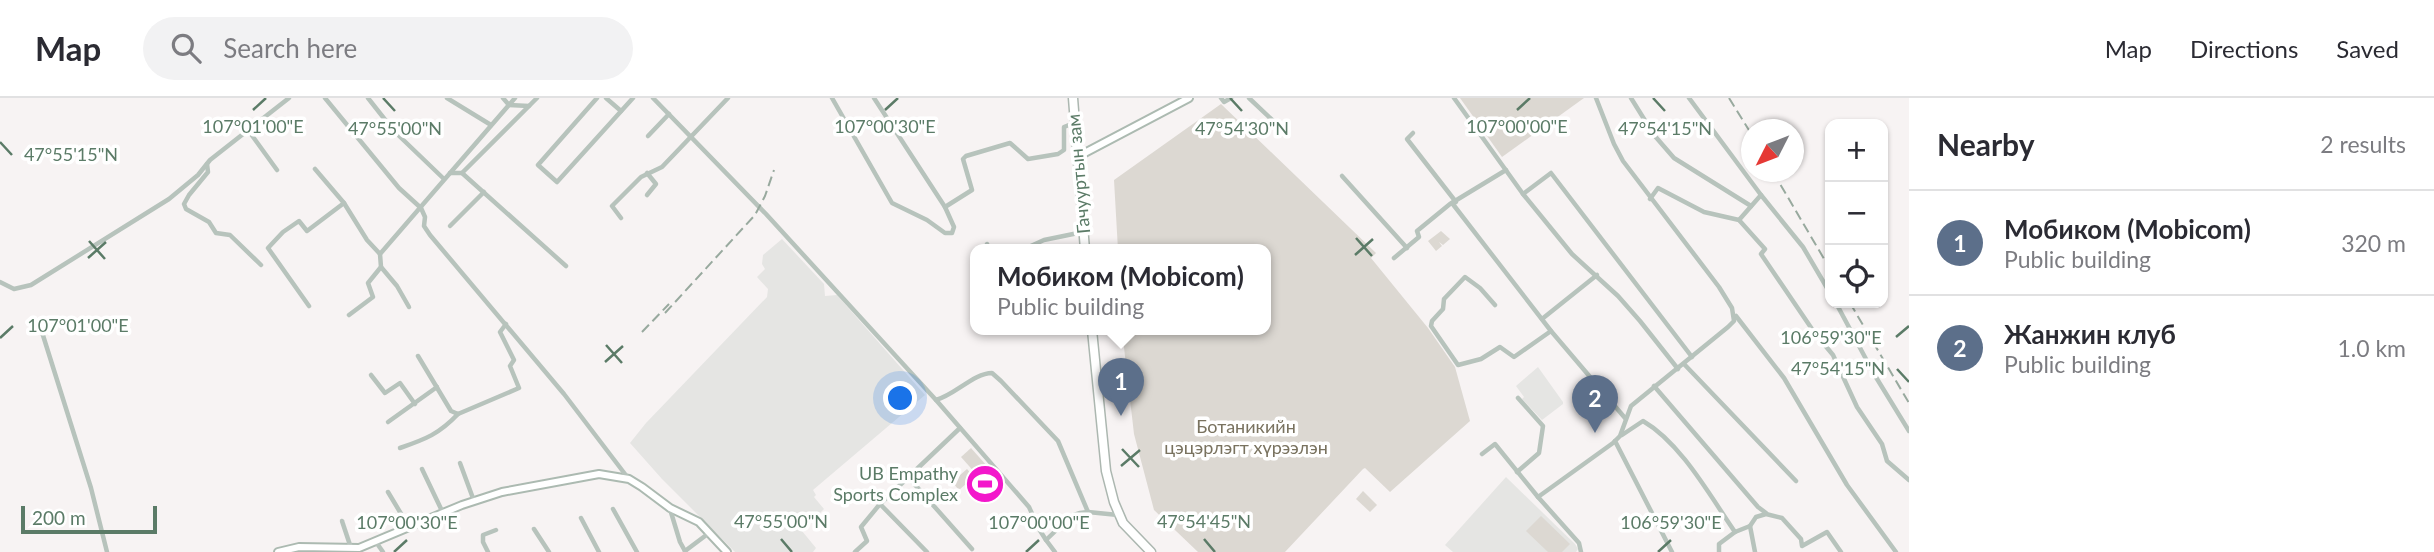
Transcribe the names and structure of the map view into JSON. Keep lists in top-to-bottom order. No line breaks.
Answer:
{"streets":{"highway":["Гачууртын зам"]},"parks":["Ботаникийн цэцэрлэгт хүрээлэн"],"places":{"sports":["UB Empathy Sports Complex"]},"scale_bar":"200 m","north":"bottom left","page":{"header":"Map","search":"Search here","nav":["Map","Directions","Saved"],"heading":["Nearby","2 results"],"map_buttons":["+","−"],"list":[{"mark":"1","name":"Мобиком (Mobicom)","note":"Public building","value":"320 m"},{"mark":"2","name":"Жанжин клуб","note":"Public building","value":"1.0 km"}],"popup":["Мобиком (Mobicom)","Public building"],"pins":["1","2"],"scale":"200 m"},"coordinates":["107°01'00\"E","107°00'30\"E","107°00'00\"E","47°54'15\"N","47°55'00\"N","47°54'30\"N","47°55'15\"N","106°59'30\"E","47°54'45\"N"]}
